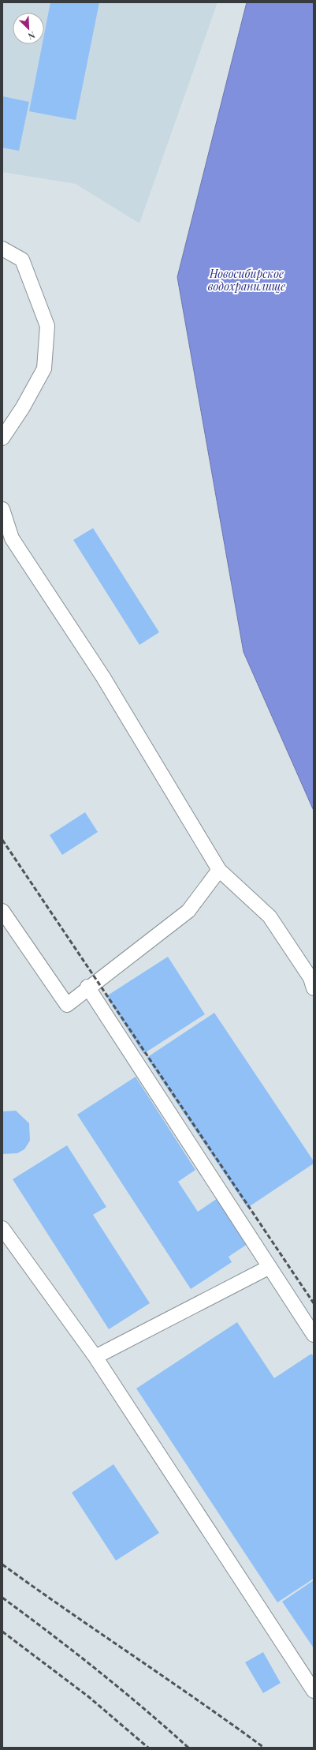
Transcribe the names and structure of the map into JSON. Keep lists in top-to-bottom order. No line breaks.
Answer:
{"water":["Новосибирское водохранилище"],"north":"bottom right"}
